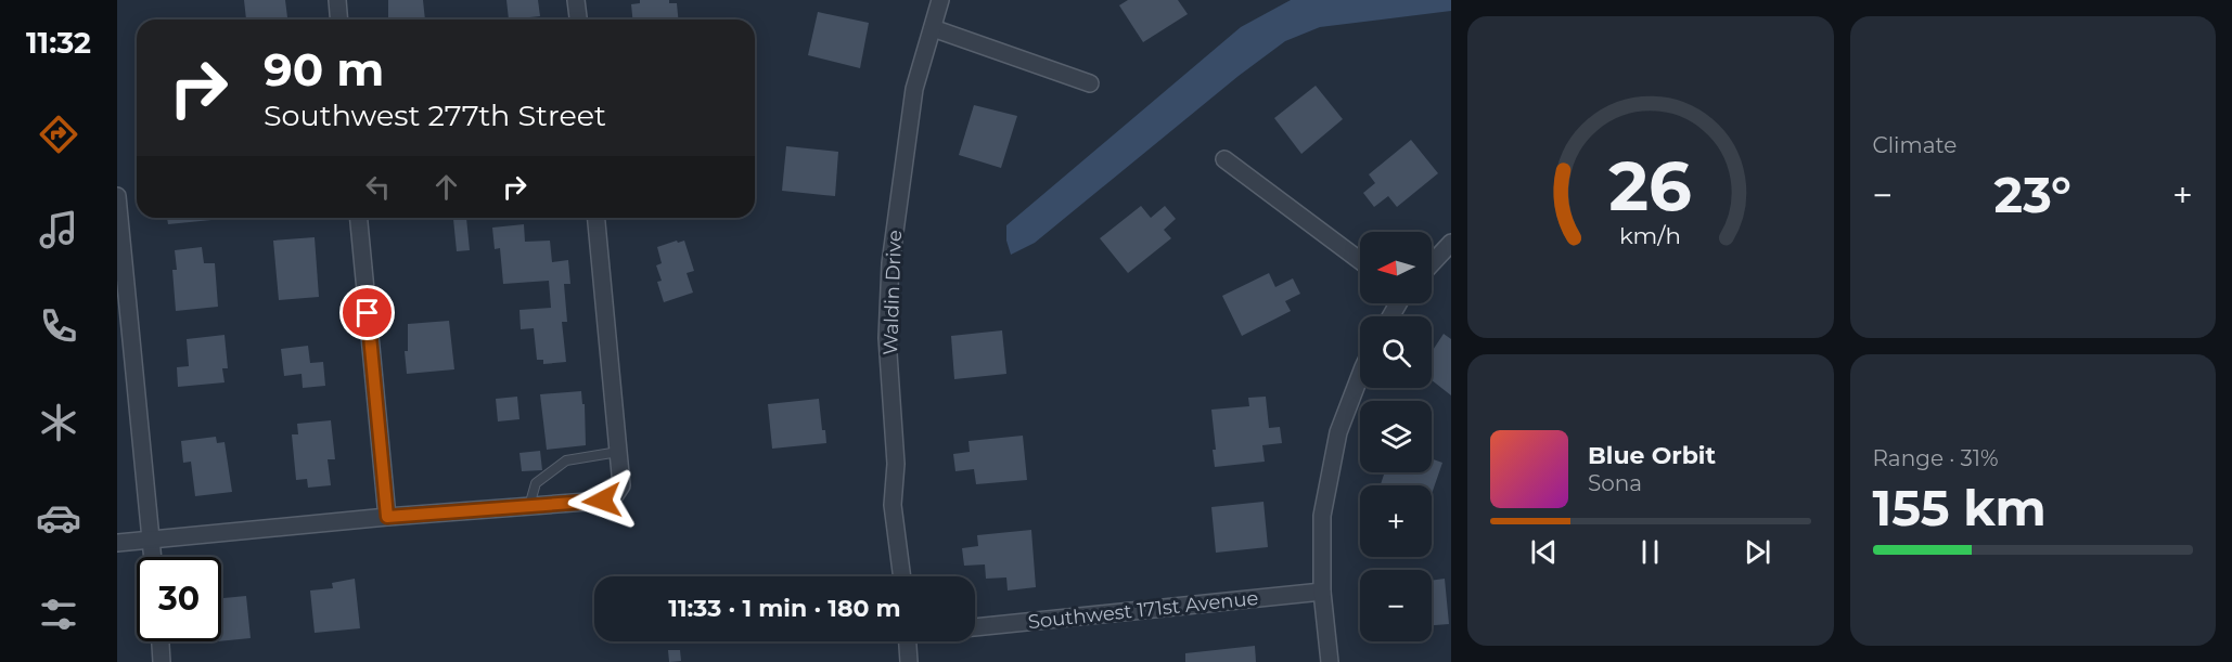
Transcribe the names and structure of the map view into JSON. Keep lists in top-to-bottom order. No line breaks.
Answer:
{"streets":{"street":["Waldin Drive","Southwest 171st Avenue"]},"north":"left","page":{"tabs":"11:32","tile":["Climate",["Range · 31%","155 km"]],"turn":["90 m","Southwest 277th Street"],"heat":["−","23°","+"],"map_buttons":["+","−"],"song":["Blue Orbit","Sona"],"limit":"30","trip":"11:33 · 1 min · 180 m","gauge":["26","km/h"]}}
